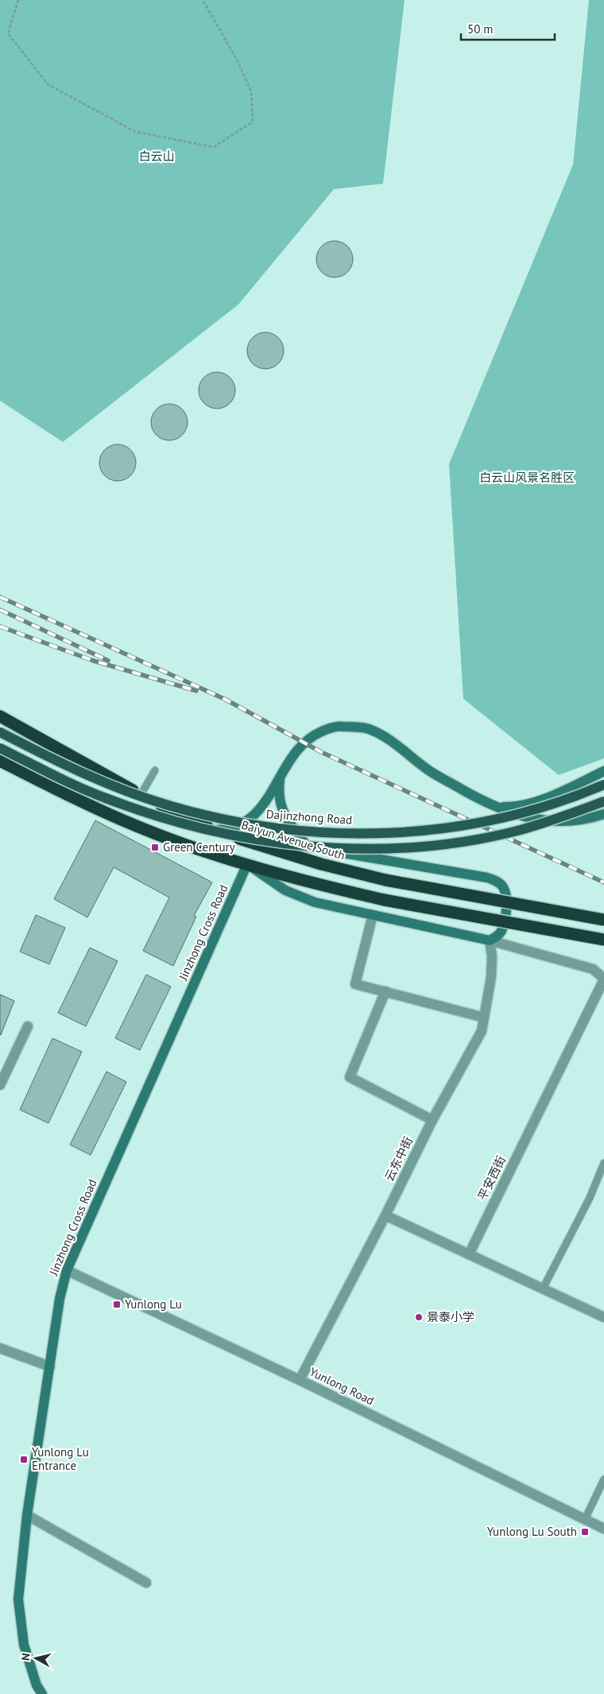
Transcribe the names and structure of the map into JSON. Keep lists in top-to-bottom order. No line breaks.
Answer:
{"streets":{"highway":["Baiyun Avenue South"],"main road":["Dajinzhong Road"],"street":["Jinzhong Cross Road","云东中街","平安西街","Yunlong Road"]},"crossings":[["Jinzhong Cross Road","Yunlong Road"],["云东中街","Yunlong Road"]],"parks":["白云山","白云山风景名胜区"],"places":{"transit":["Green Century","Yunlong Lu","Yunlong Lu Entrance","Yunlong Lu South"],"other":["景泰小学"]},"scale_bar":"50 m","north":"left"}
